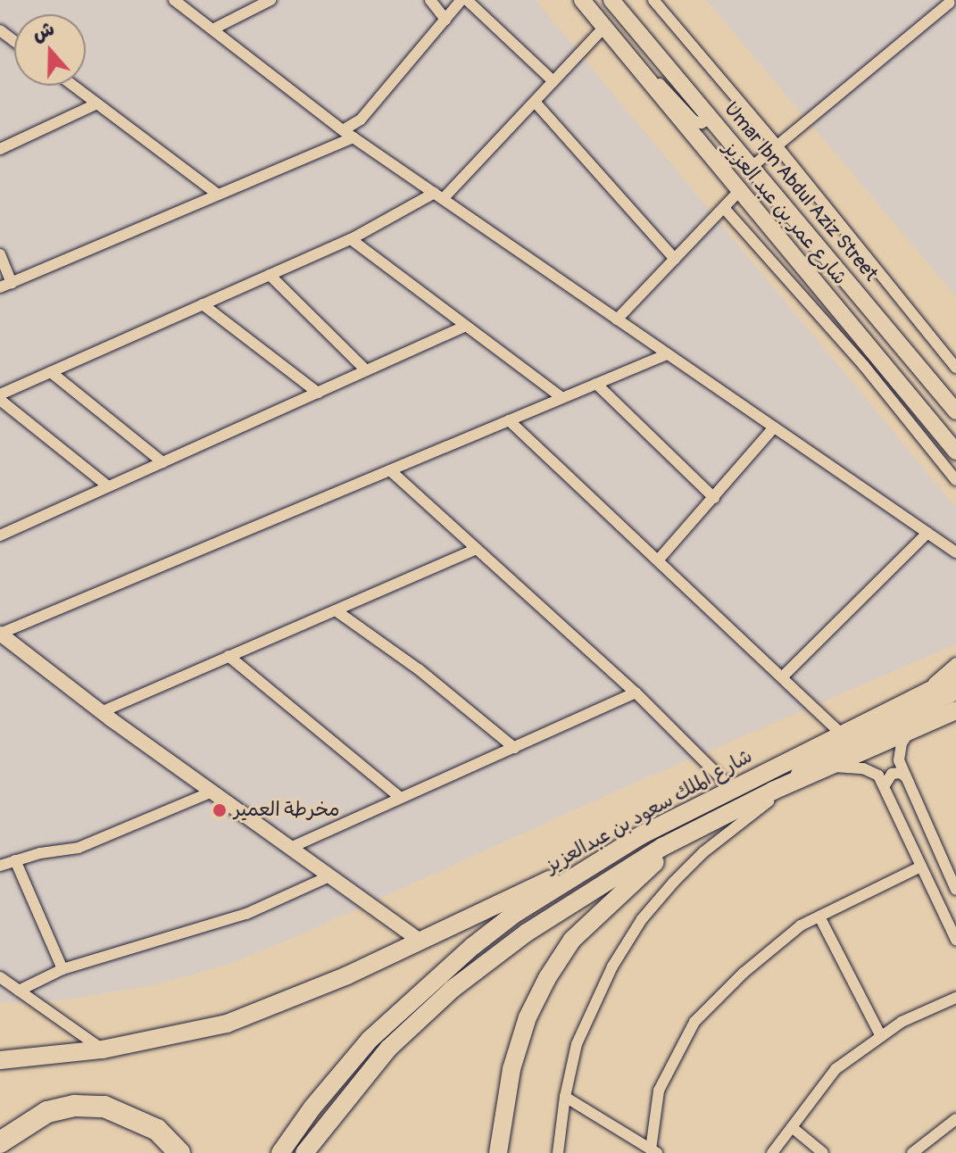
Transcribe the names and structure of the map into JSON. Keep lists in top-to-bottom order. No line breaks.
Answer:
{"streets":{"main road":["Umar Ibn Abdul Aziz Street","شارع عمر بن عبد العزيز","شارع الملك سعود بن عبدالعزيز"]},"places":["مخرطة العمير"],"north":"top"}
